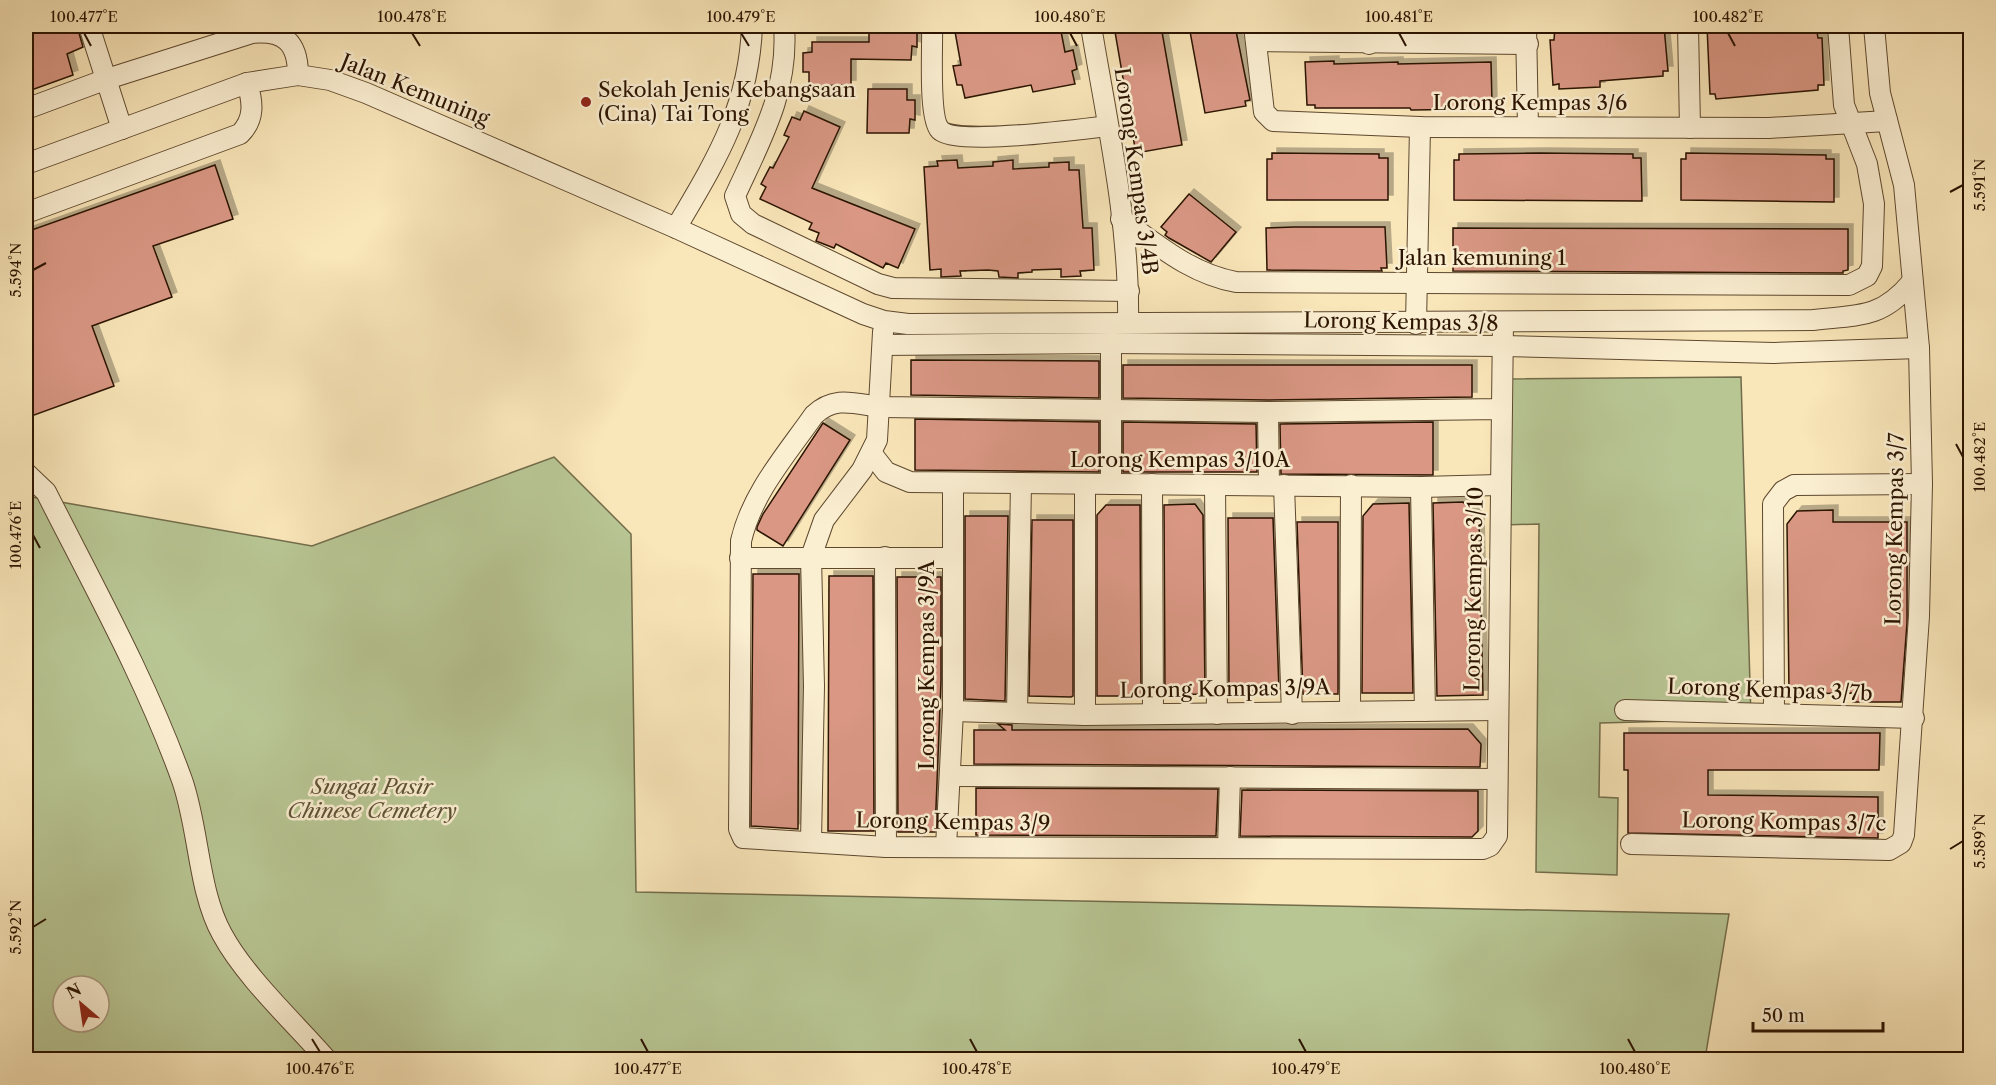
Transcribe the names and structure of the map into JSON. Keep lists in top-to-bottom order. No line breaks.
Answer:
{"streets":{"street":["Jalan Kemuning","Lorong Kempas 3/6","Lorong Kempas 3/4B","Jalan kemuning 1","Lorong Kempas 3/8","Lorong Kempas 3/10A","Lorong Kempas 3/7","Lorong Kempas 3/10","Lorong Kempas 3/9A","Lorong Kompas 3/9A","Lorong Kempas 3/7b","Lorong Kempas 3/9","Lorong Kompas 3/7c"]},"crossings":[["Jalan Kemuning","Lorong Kempas 3/4B"],["Jalan Kemuning","Lorong Kempas 3/7"],["Jalan Kemuning","Lorong Kempas 3/10"],["Lorong Kempas 3/6","Jalan kemuning 1"],["Lorong Kempas 3/6","Lorong Kempas 3/7"],["Lorong Kempas 3/4B","Jalan kemuning 1"],["Lorong Kempas 3/8","Lorong Kempas 3/7"],["Lorong Kempas 3/8","Lorong Kempas 3/10"],["Lorong Kempas 3/10A","Lorong Kempas 3/10"],["Lorong Kempas 3/10A","Lorong Kempas 3/9A"],["Lorong Kempas 3/7","Lorong Kempas 3/7b"],["Lorong Kempas 3/7","Lorong Kompas 3/7c"],["Lorong Kempas 3/10","Lorong Kompas 3/9A"],["Lorong Kempas 3/10","Lorong Kempas 3/9"],["Lorong Kempas 3/9A","Lorong Kompas 3/9A"],["Lorong Kempas 3/9A","Lorong Kempas 3/9"]],"parks":["Sungai Pasir Chinese Cemetery"],"places":["Sekolah Jenis Kebangsaan (Cina) Tai Tong"],"scale_bar":"50 m","north":"top left","coordinates":["100.477°E","100.478°E","100.479°E","100.480°E","100.481°E","100.482°E","5.591°N","5.594°N","100.476°E","5.589°N","5.592°N"]}
